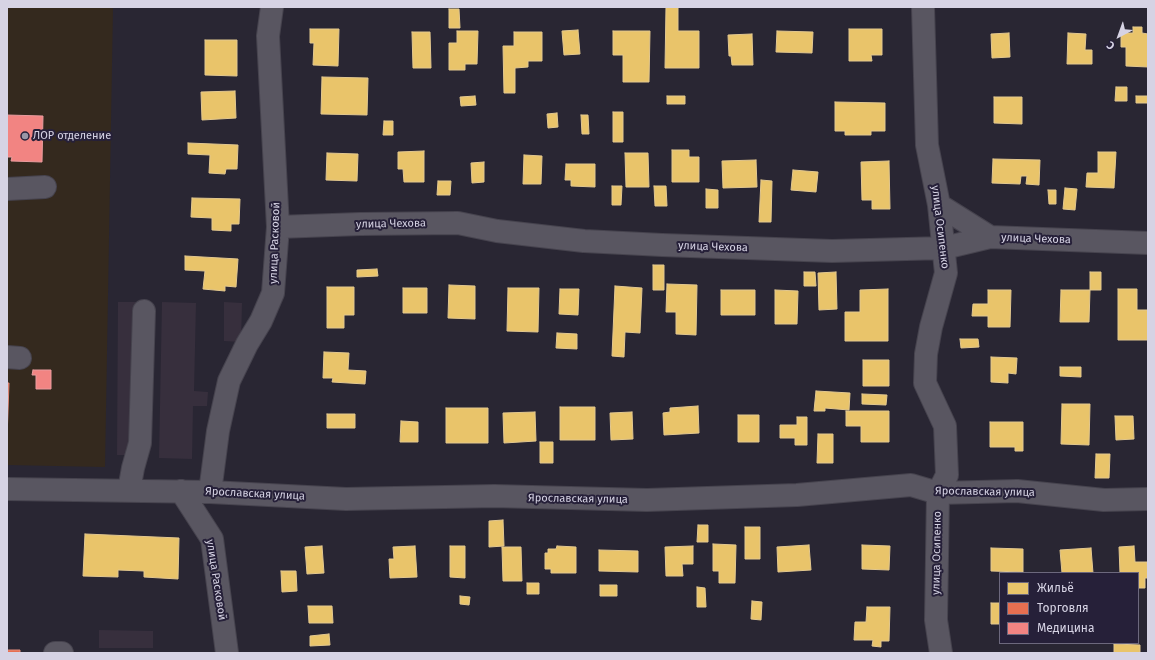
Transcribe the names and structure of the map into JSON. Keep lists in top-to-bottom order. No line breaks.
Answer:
{"streets":{"street":["улица Чехова","улица Осипенко","улица Расковой","Ярославская улица"]},"crossings":[["улица Чехова","улица Осипенко"],["улица Чехова","улица Расковой"],["улица Осипенко","Ярославская улица"],["улица Расковой","Ярославская улица"]],"places":["ЛОР отделение"],"legend":["Жильё","Торговля","Медицина"],"north":"bottom left"}
